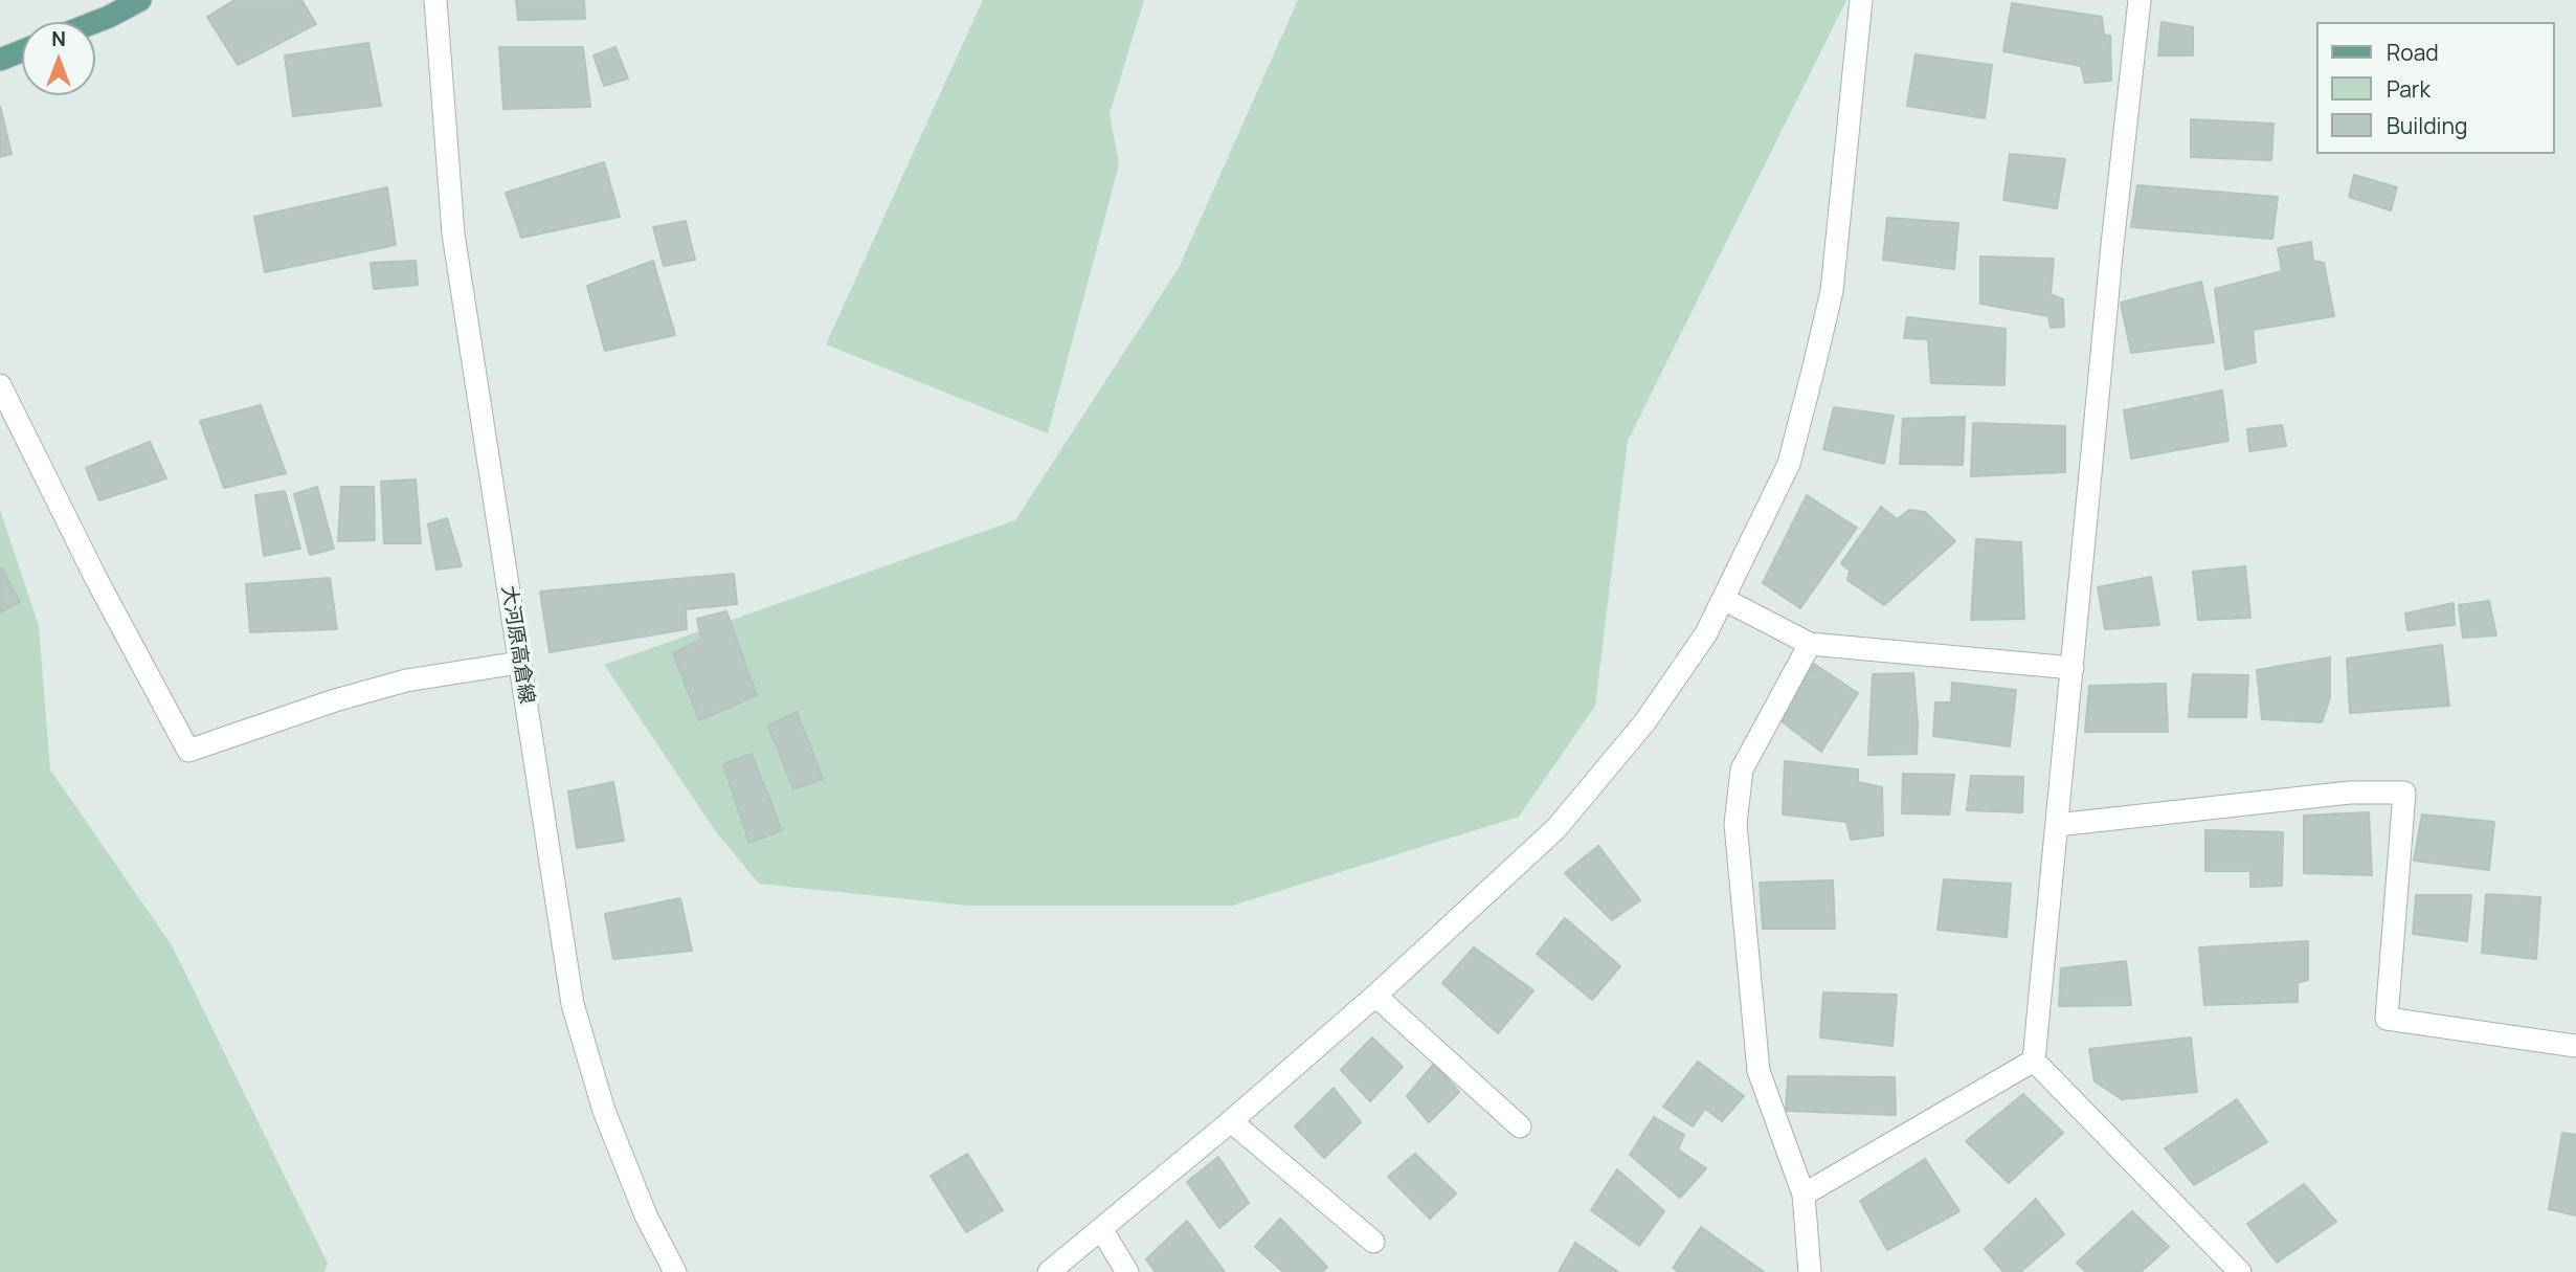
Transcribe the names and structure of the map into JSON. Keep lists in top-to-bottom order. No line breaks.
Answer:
{"streets":{"street":["大河原高倉線"]},"legend":["Road","Park","Building"],"north":"top"}
